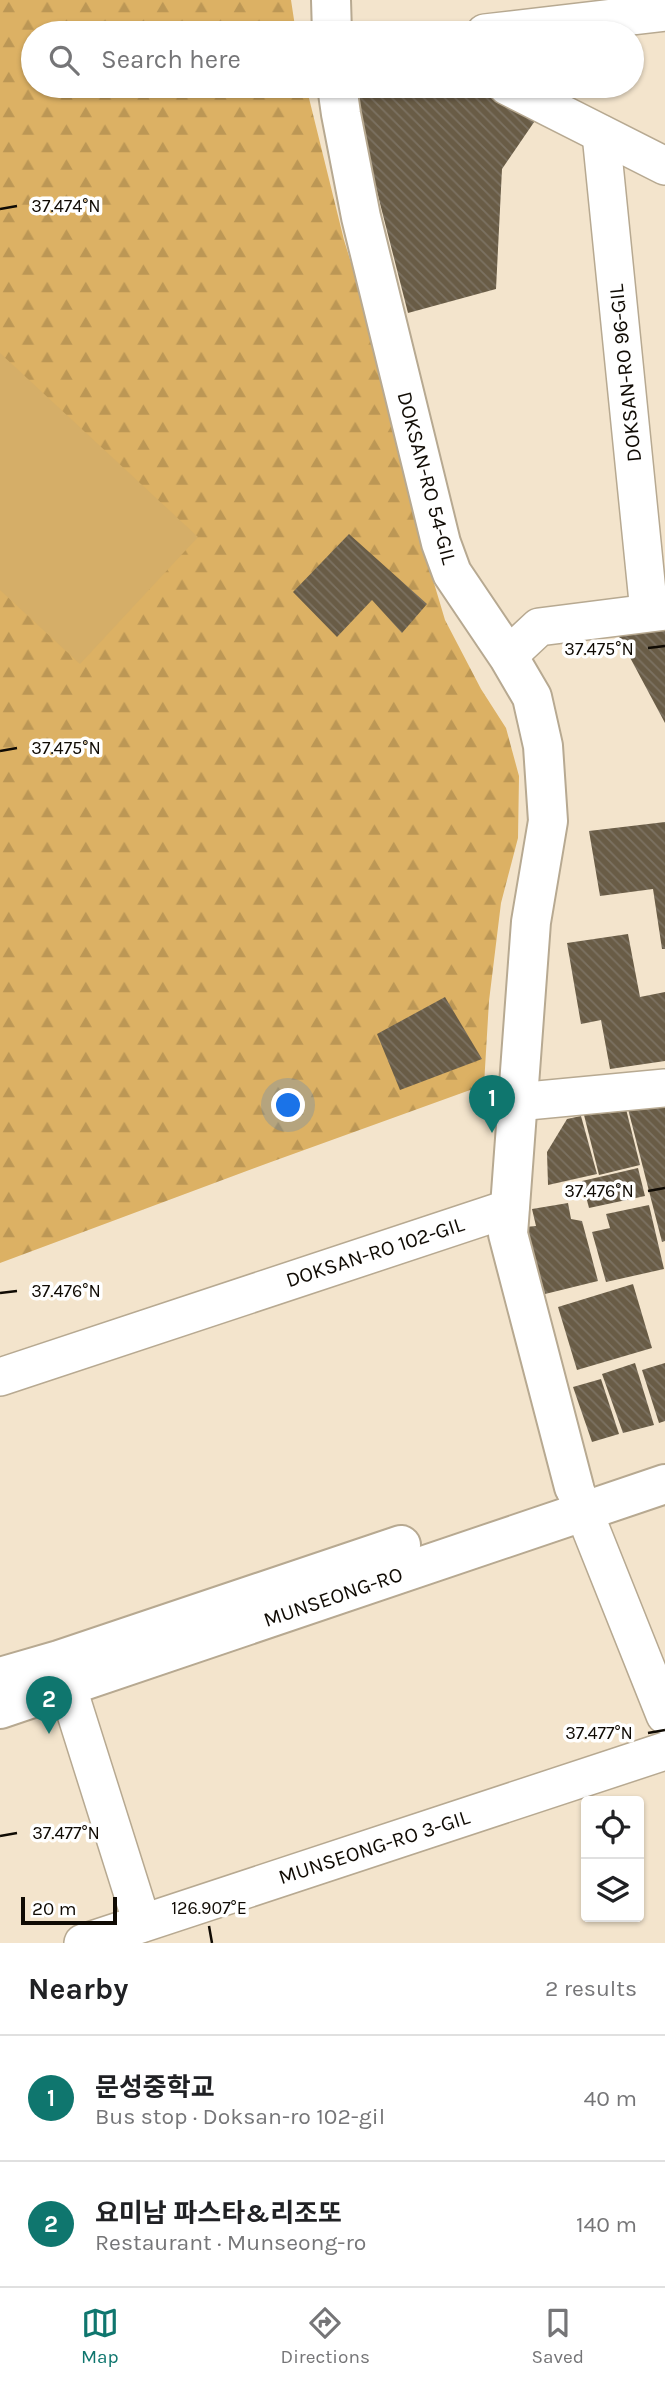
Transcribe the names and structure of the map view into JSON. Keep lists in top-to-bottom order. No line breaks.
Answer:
{"streets":{"street":["DOKSAN-RO 96-GIL","DOKSAN-RO 54-GIL","DOKSAN-RO 102-GIL","MUNSEONG-RO","MUNSEONG-RO 3-GIL"]},"crossings":[["DOKSAN-RO 96-GIL","DOKSAN-RO 54-GIL"]],"scale_bar":"20 m","page":{"search":"Search here","pins":["1","2"],"scale":"20 m","heading":["Nearby","2 results"],"list":[{"mark":"1","name":"문성중학교","note":"Bus stop · Doksan-ro 102-gil","value":"40 m"},{"mark":"2","name":"요미남 파스타&리조또","note":"Restaurant · Munseong-ro","value":"140 m"}],"nav":["Map","Directions","Saved"]},"coordinates":["37.474°N","37.475°N","37.476°N","37.477°N","126.907°E"]}
